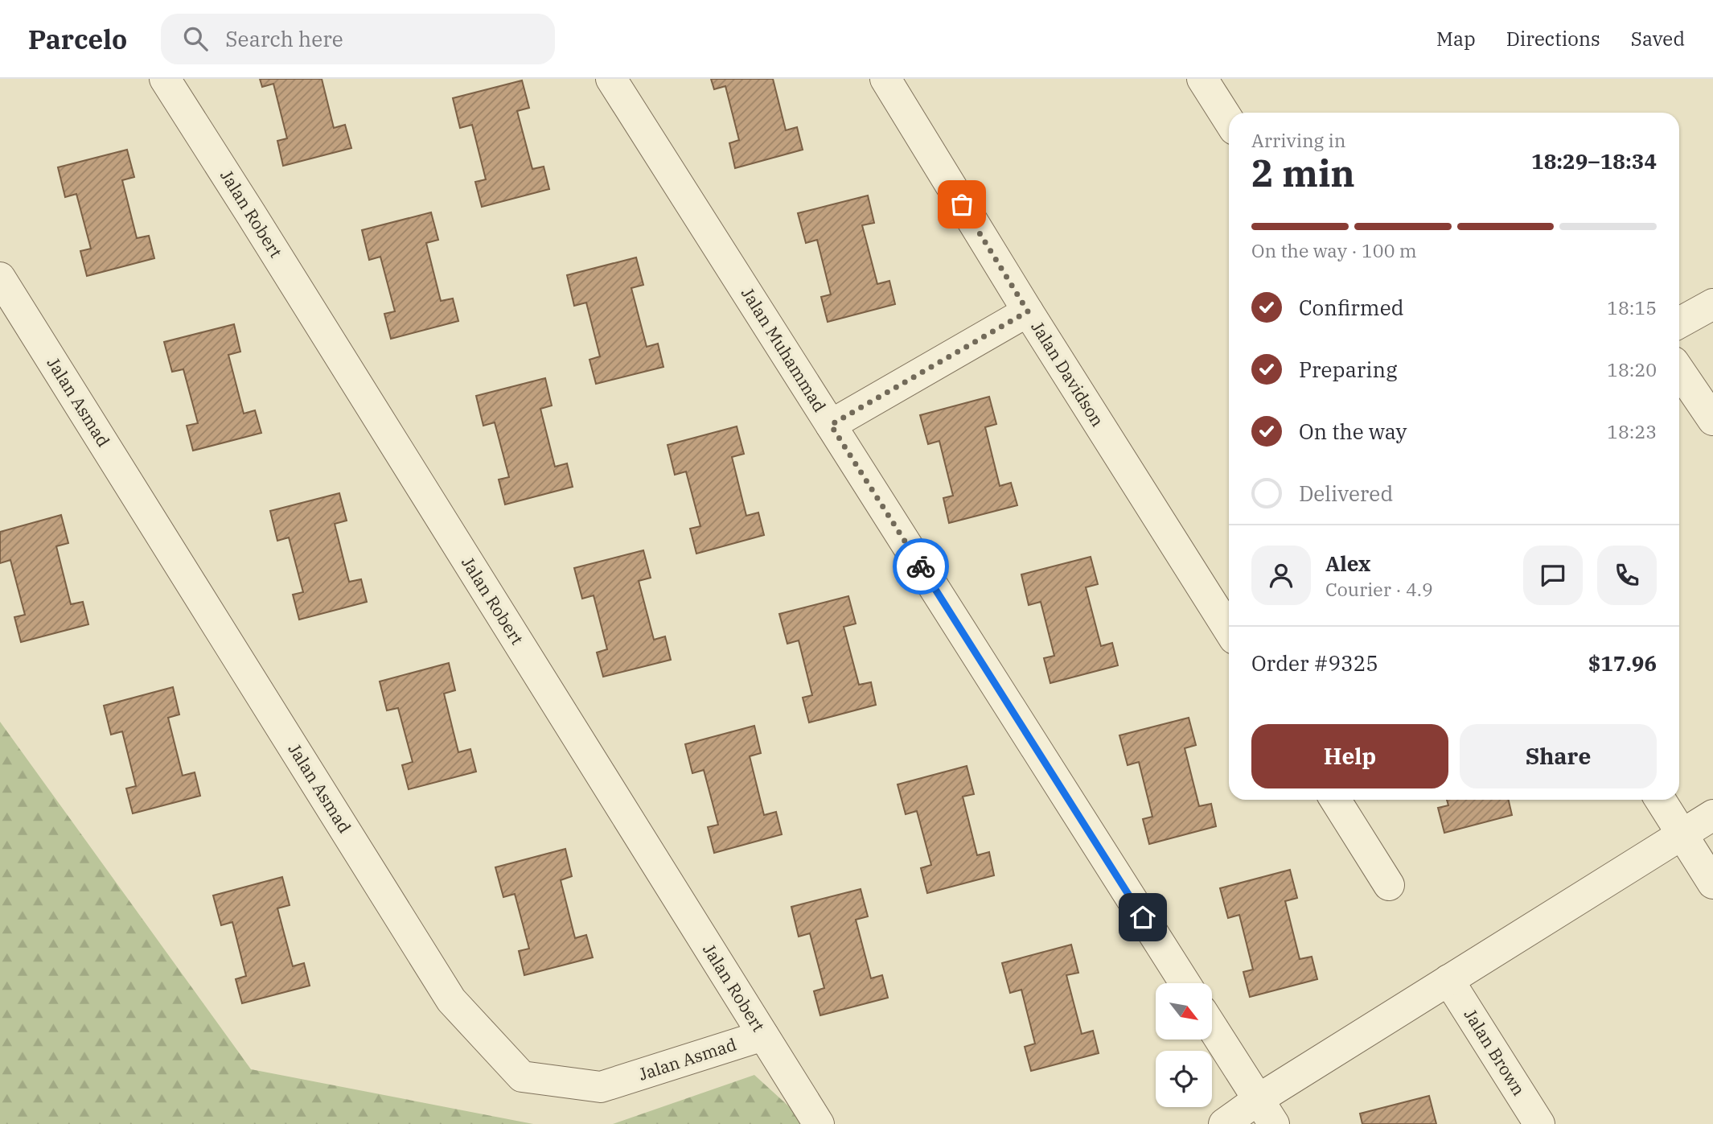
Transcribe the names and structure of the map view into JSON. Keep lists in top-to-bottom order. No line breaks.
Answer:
{"streets":{"street":["Jalan Robert","Jalan Muhammad","Jalan Davidson","Jalan Asmad","Jalan Brown"]},"crossings":[["Jalan Robert","Jalan Asmad"]],"north":"bottom right","page":{"header":"Parcelo","search":"Search here","nav":["Map","Directions","Saved"],"heading":["2 min","Arriving in","18:29–18:34"],"panel":["Alex","Courier · 4.9","Order #9325","$17.96"],"bar":"On the way · 100 m","list":[["Confirmed","18:15"],["Preparing","18:20"],["On the way","18:23"],"Delivered"],"buttons":["Help","Share"]}}
